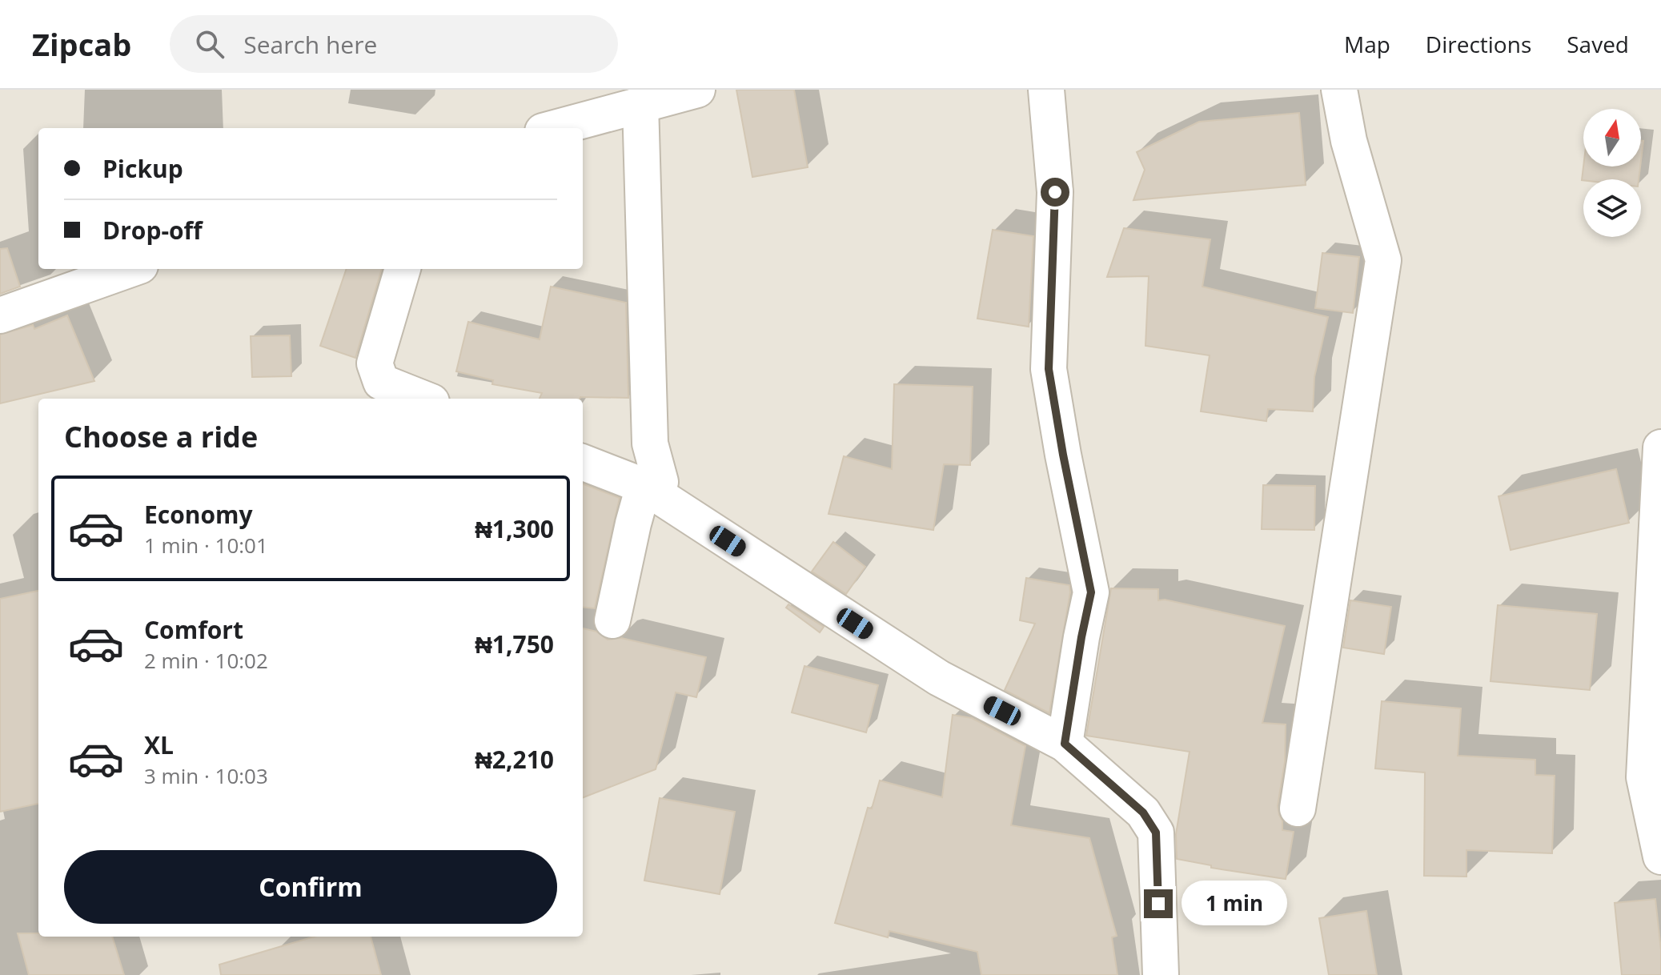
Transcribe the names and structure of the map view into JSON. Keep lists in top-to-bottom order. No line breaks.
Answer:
{"north":"top","page":{"header":"Zipcab","search":"Search here","nav":["Map","Directions","Saved"],"banner":["Pickup","Drop-off"],"heading":"Choose a ride","list":[{"name":"Economy","note":"1 min · 10:01","value":"₦1,300"},{"name":"Comfort","note":"2 min · 10:02","value":"₦1,750"},{"name":"XL","note":"3 min · 10:03","value":"₦2,210"}],"buttons":"Confirm","bubble":"1 min"}}
